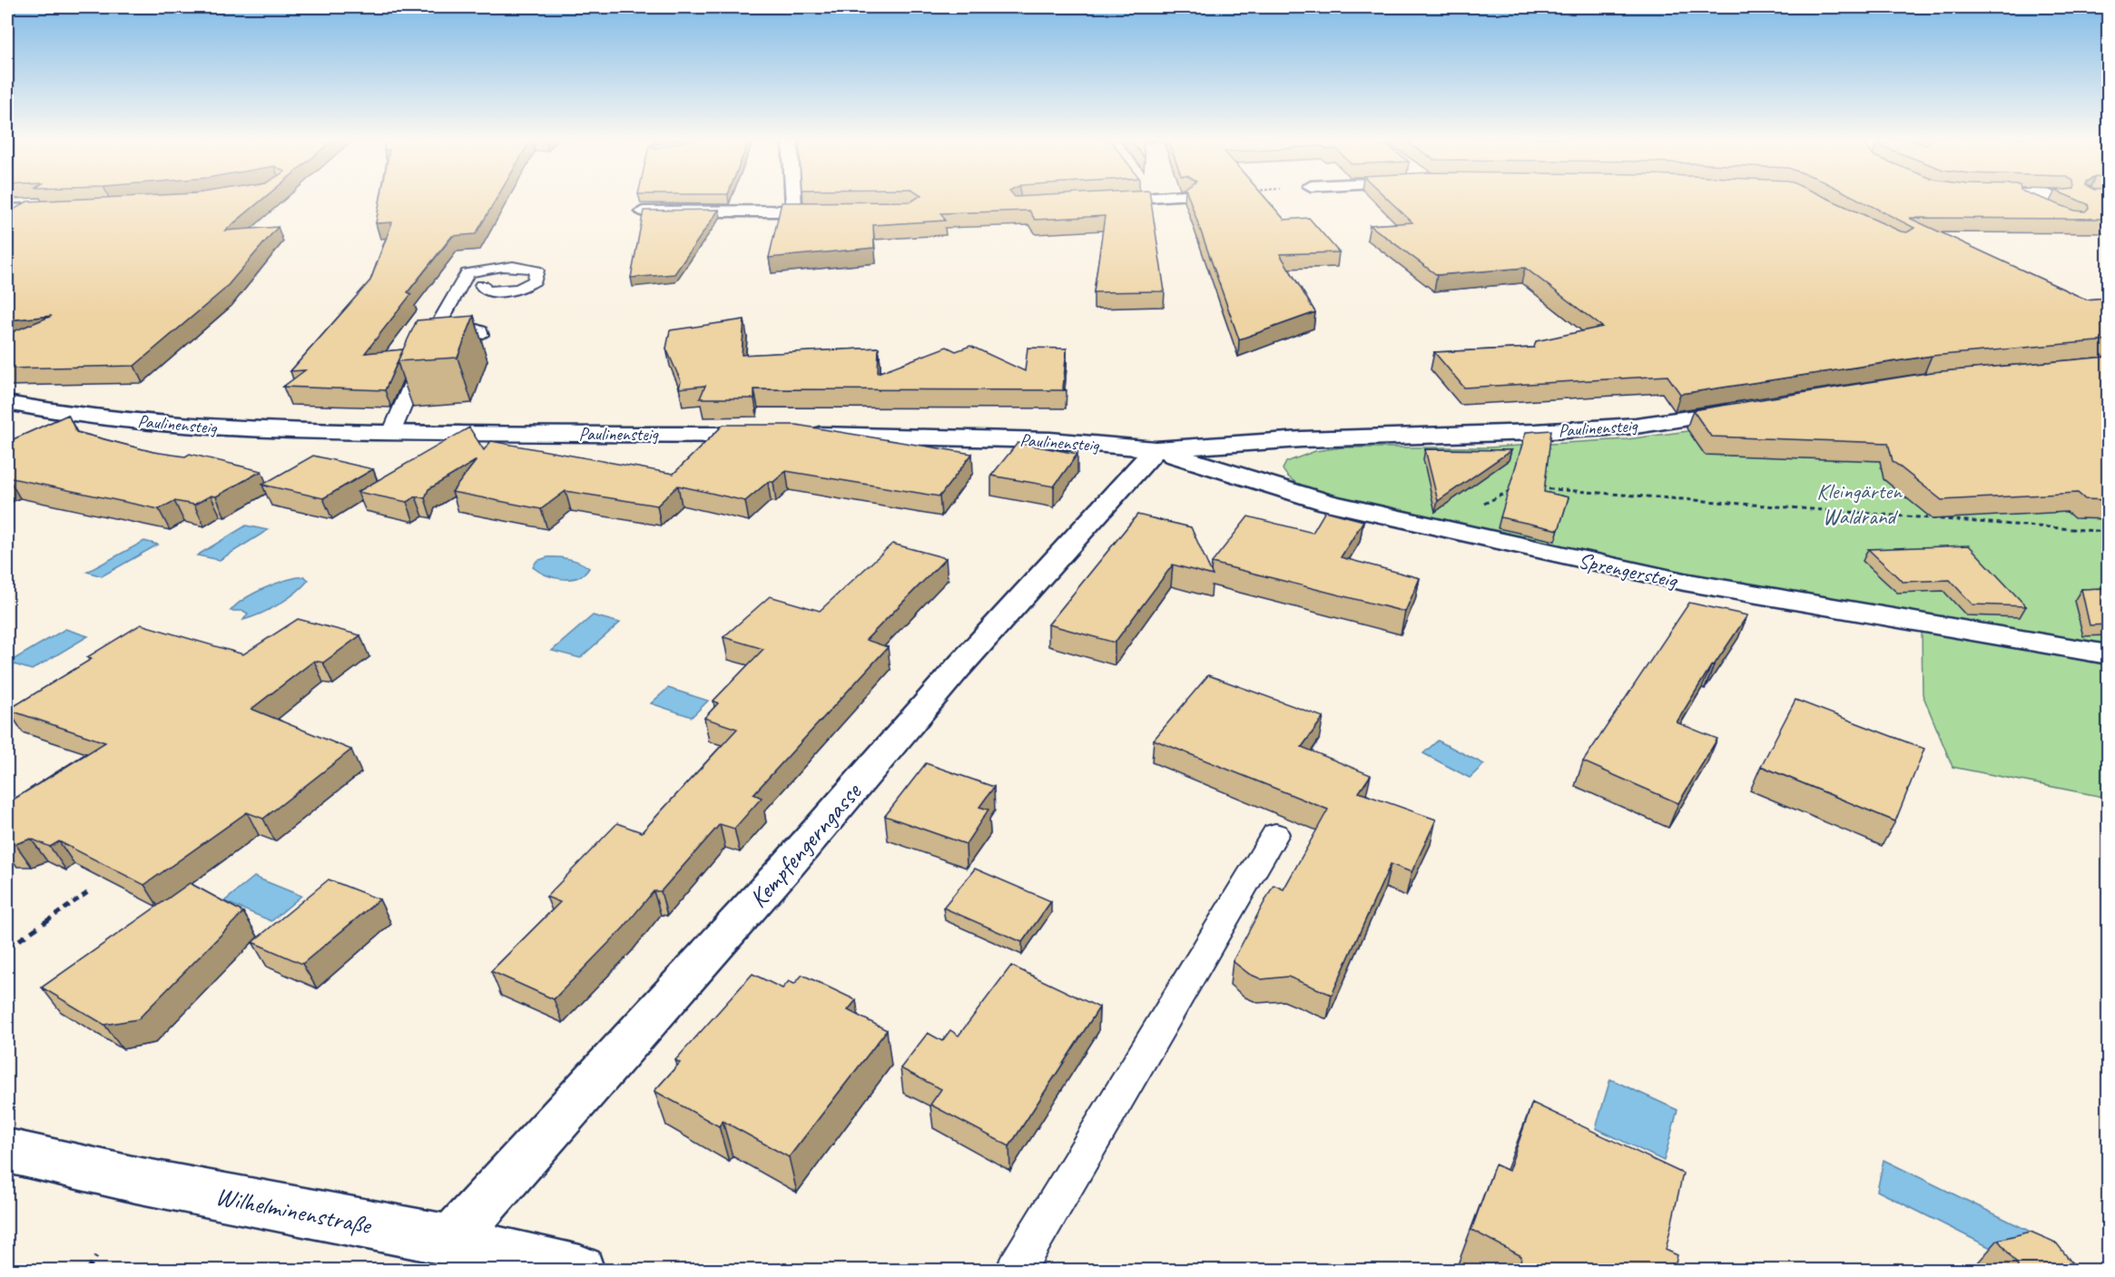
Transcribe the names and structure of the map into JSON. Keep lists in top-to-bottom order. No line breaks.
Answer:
{"streets":{"street":["Paulinensteig","Sprengersteig","Kempfengerngasse","Wilhelminenstraße"]},"crossings":[["Paulinensteig","Sprengersteig"],["Paulinensteig","Kempfengerngasse"],["Sprengersteig","Kempfengerngasse"],["Kempfengerngasse","Wilhelminenstraße"]],"parks":["Kleingärten Waldrand"]}
